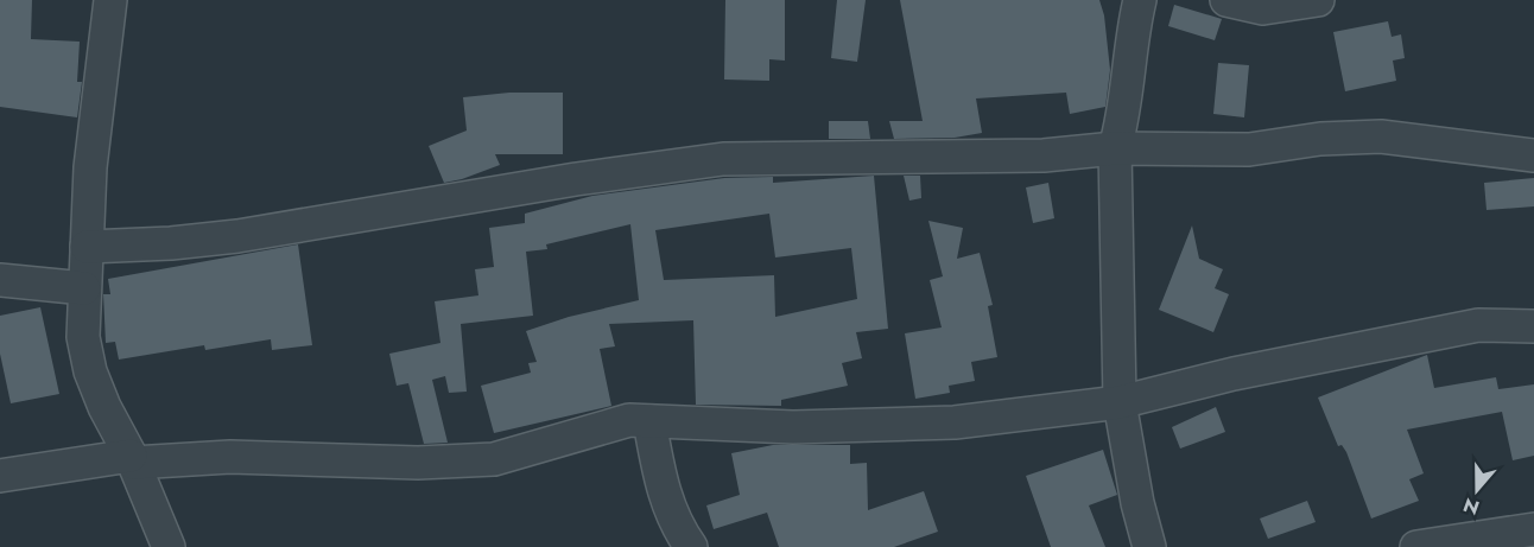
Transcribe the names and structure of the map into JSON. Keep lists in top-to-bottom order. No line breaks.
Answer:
{"north":"bottom"}
